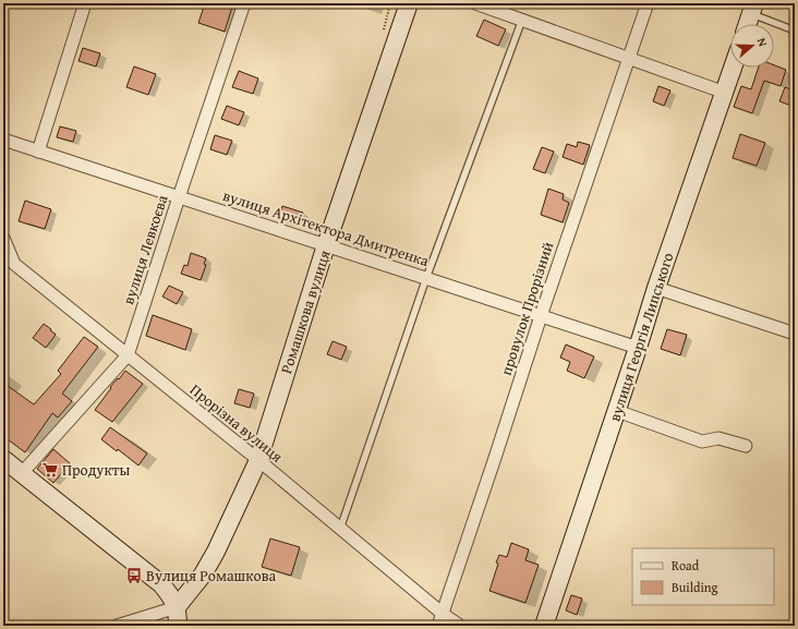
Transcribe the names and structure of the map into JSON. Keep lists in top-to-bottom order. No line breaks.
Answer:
{"streets":{"street":["вулиця Архітектора Дмитренка","вулиця Левкоєва","провулок Прорізний","Ромашкова вулиця","вулиця Георгія Липського","Прорізна вулиця"]},"crossings":[["вулиця Архітектора Дмитренка","вулиця Левкоєва"],["вулиця Архітектора Дмитренка","провулок Прорізний"],["вулиця Архітектора Дмитренка","Ромашкова вулиця"],["вулиця Архітектора Дмитренка","вулиця Георгія Липського"],["вулиця Левкоєва","Прорізна вулиця"],["провулок Прорізний","Прорізна вулиця"],["Ромашкова вулиця","Прорізна вулиця"]],"places":{"supermarket":["Продукты"],"bus stop":["Вулиця Ромашкова"]},"legend":["Road","Building"],"north":"right"}
